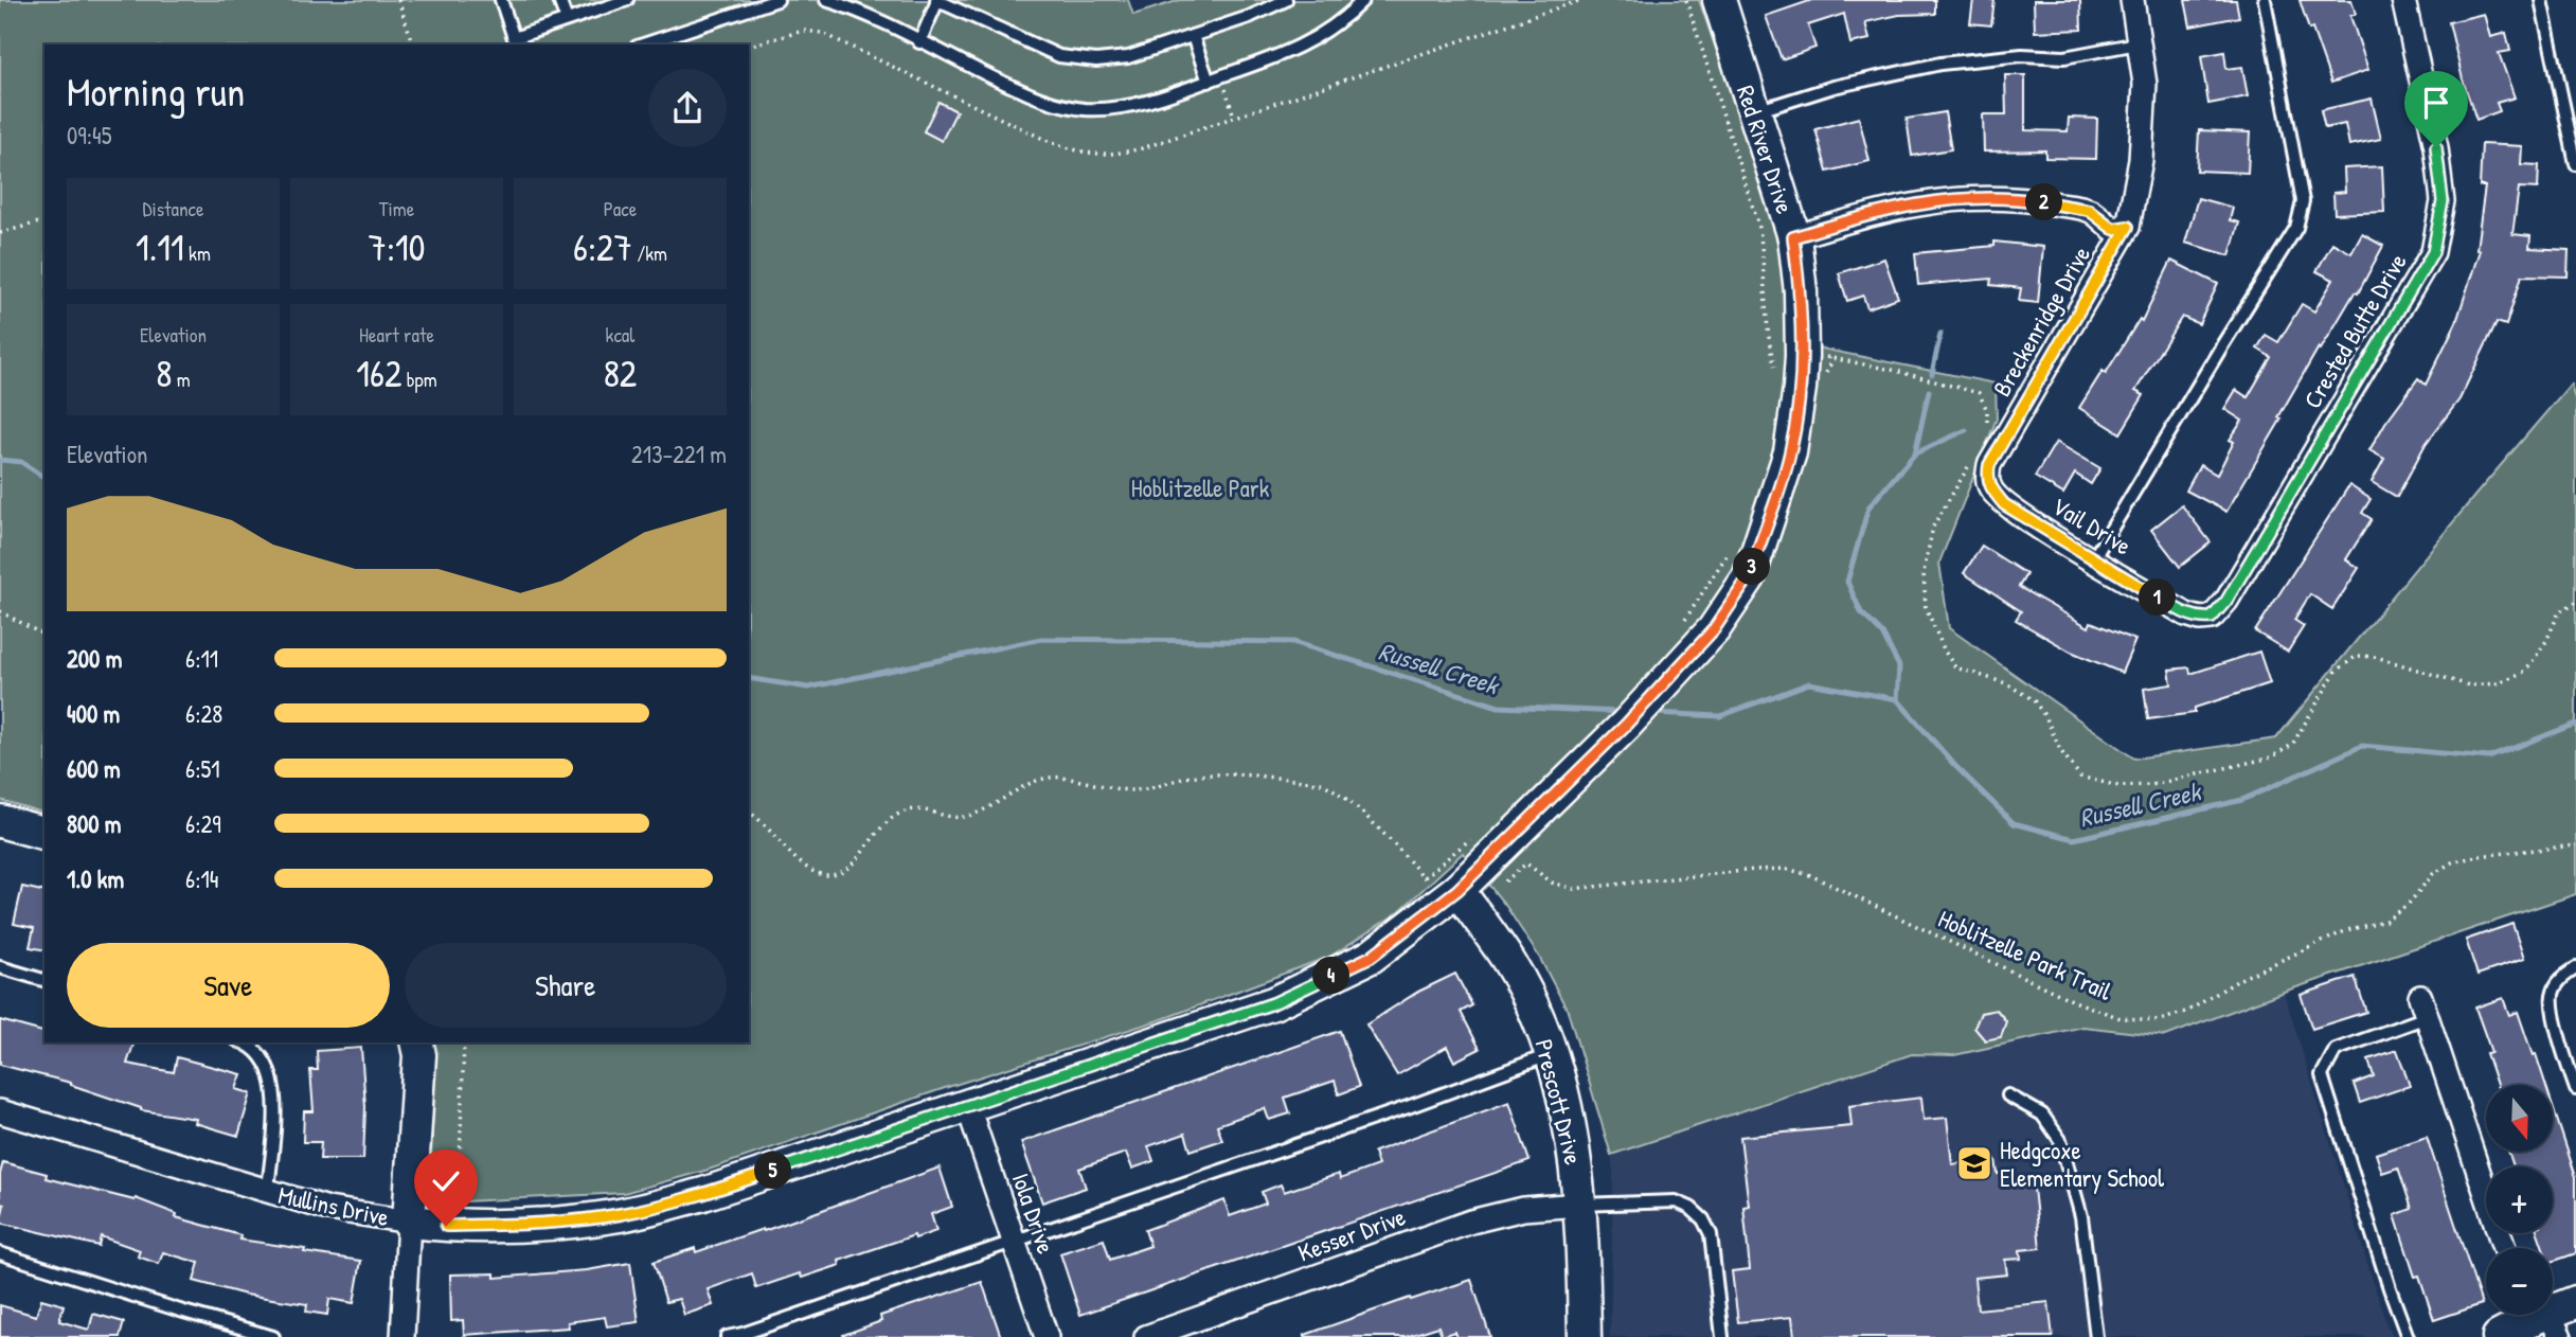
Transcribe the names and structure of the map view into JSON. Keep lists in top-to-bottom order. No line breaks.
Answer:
{"streets":{"street":["Red River Drive","Breckenridge Drive","Crested Butte Drive","Vail Drive","Prescott Drive","Mullins Drive","Iola Drive","Kesser Drive"],"path":["Hoblitzelle Park Trail"]},"crossings":[["Red River Drive","Prescott Drive"],["Red River Drive","Mullins Drive"],["Breckenridge Drive","Vail Drive"],["Crested Butte Drive","Vail Drive"],["Prescott Drive","Mullins Drive"],["Prescott Drive","Kesser Drive"],["Mullins Drive","Iola Drive"]],"water":["Russell Creek"],"parks":["Hoblitzelle Park"],"places":{"school or university":["Hedgcoxe Elementary School"]},"north":"bottom","page":{"heading":["Morning run","09:45"],"stats":[["Distance","1.11 km"],["Time","7:10"],["Pace","6:27 /km"],["Elevation","8 m"],["Heart rate","162 bpm"],["kcal","82"]],"pins":["2","3","1","4","5"],"chart":["Elevation","213–221 m"],"list":[{"name":"200 m","note":"6:11"},{"name":"400 m","note":"6:28"},{"name":"600 m","note":"6:51"},{"name":"800 m","note":"6:29"},{"name":"1.0 km","note":"6:14"}],"buttons":["Save","Share"],"map_buttons":["+","−"]}}
